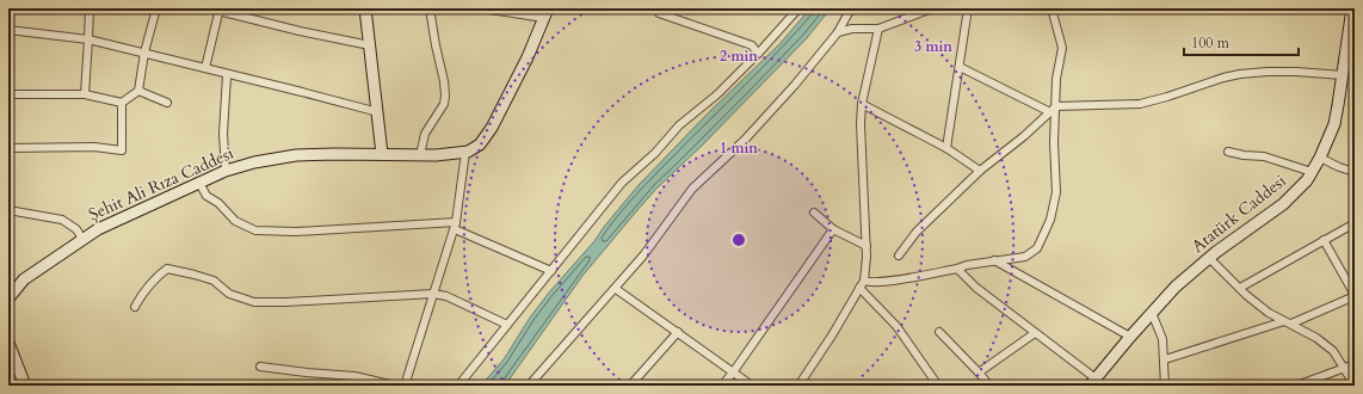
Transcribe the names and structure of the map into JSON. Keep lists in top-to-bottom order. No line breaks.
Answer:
{"streets":{"street":["Şehit Ali Rıza Caddesi","Atatürk Caddesi"]},"scale_bar":"100 m","rings":["3 min","2 min","1 min"]}
